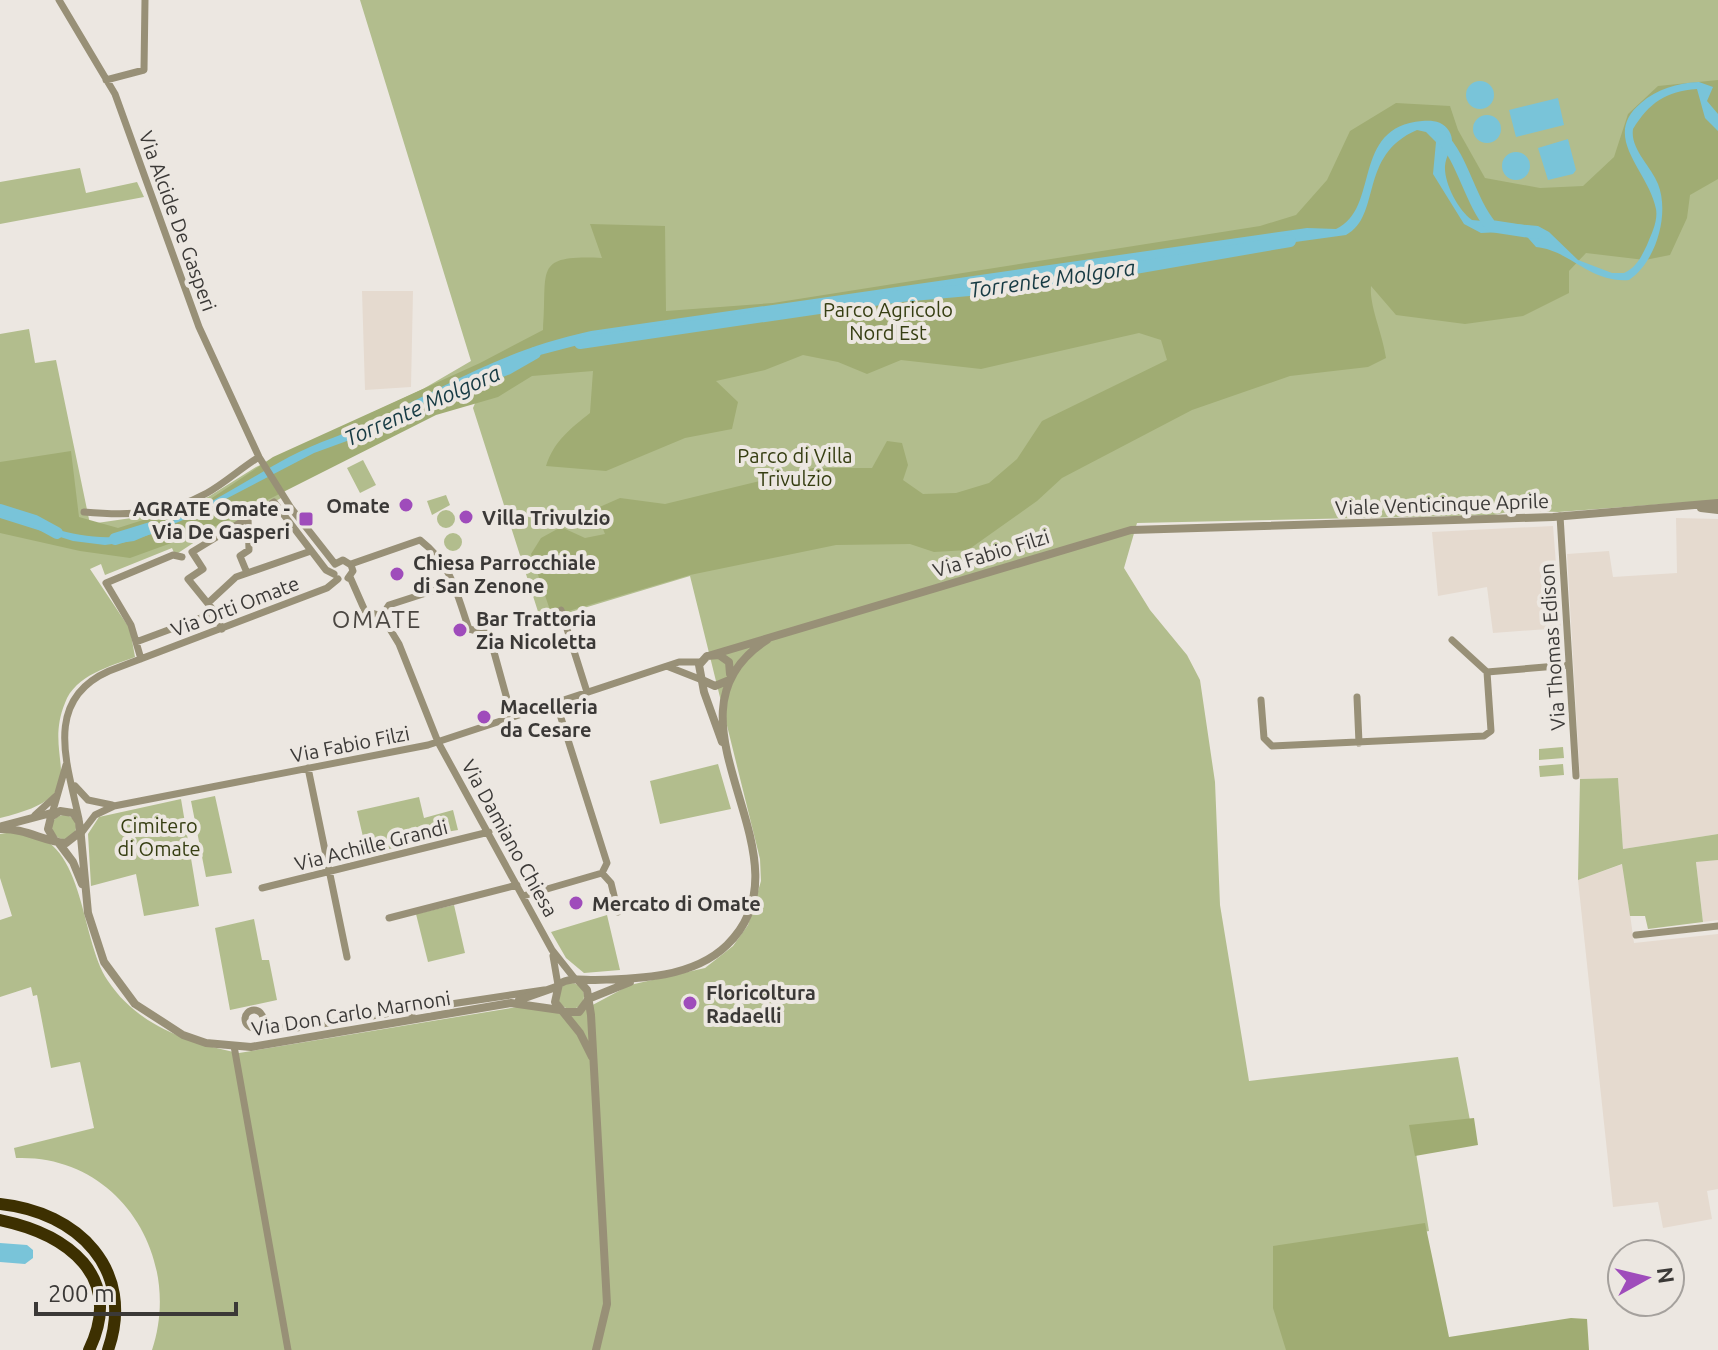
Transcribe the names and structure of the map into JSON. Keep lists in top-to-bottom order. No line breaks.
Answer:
{"streets":{"street":["Via Alcide De Gasperi","Viale Venticinque Aprile","Via Fabio Filzi","Via Orti Omate","Via Thomas Edison","Via Damiano Chiesa","Via Achille Grandi","Via Don Carlo Marnoni"]},"crossings":[["Viale Venticinque Aprile","Via Fabio Filzi"],["Viale Venticinque Aprile","Via Thomas Edison"],["Via Fabio Filzi","Via Orti Omate"],["Via Fabio Filzi","Via Damiano Chiesa"],["Via Fabio Filzi","Via Don Carlo Marnoni"],["Via Orti Omate","Via Don Carlo Marnoni"],["Via Damiano Chiesa","Via Achille Grandi"]],"districts":["OMATE"],"water":["Torrente Molgora"],"parks":["Parco Agricolo Nord Est","Parco di Villa Trivulzio","Cimitero di Omate"],"places":{"other":["Omate","Villa Trivulzio","Chiesa Parrocchiale di San Zenone","Bar Trattoria Zia Nicoletta","Macelleria da Cesare","Mercato di Omate","Floricoltura Radaelli"],"transit":["AGRATE Omate - Via De Gasperi"]},"scale_bar":"200 m","north":"right"}
